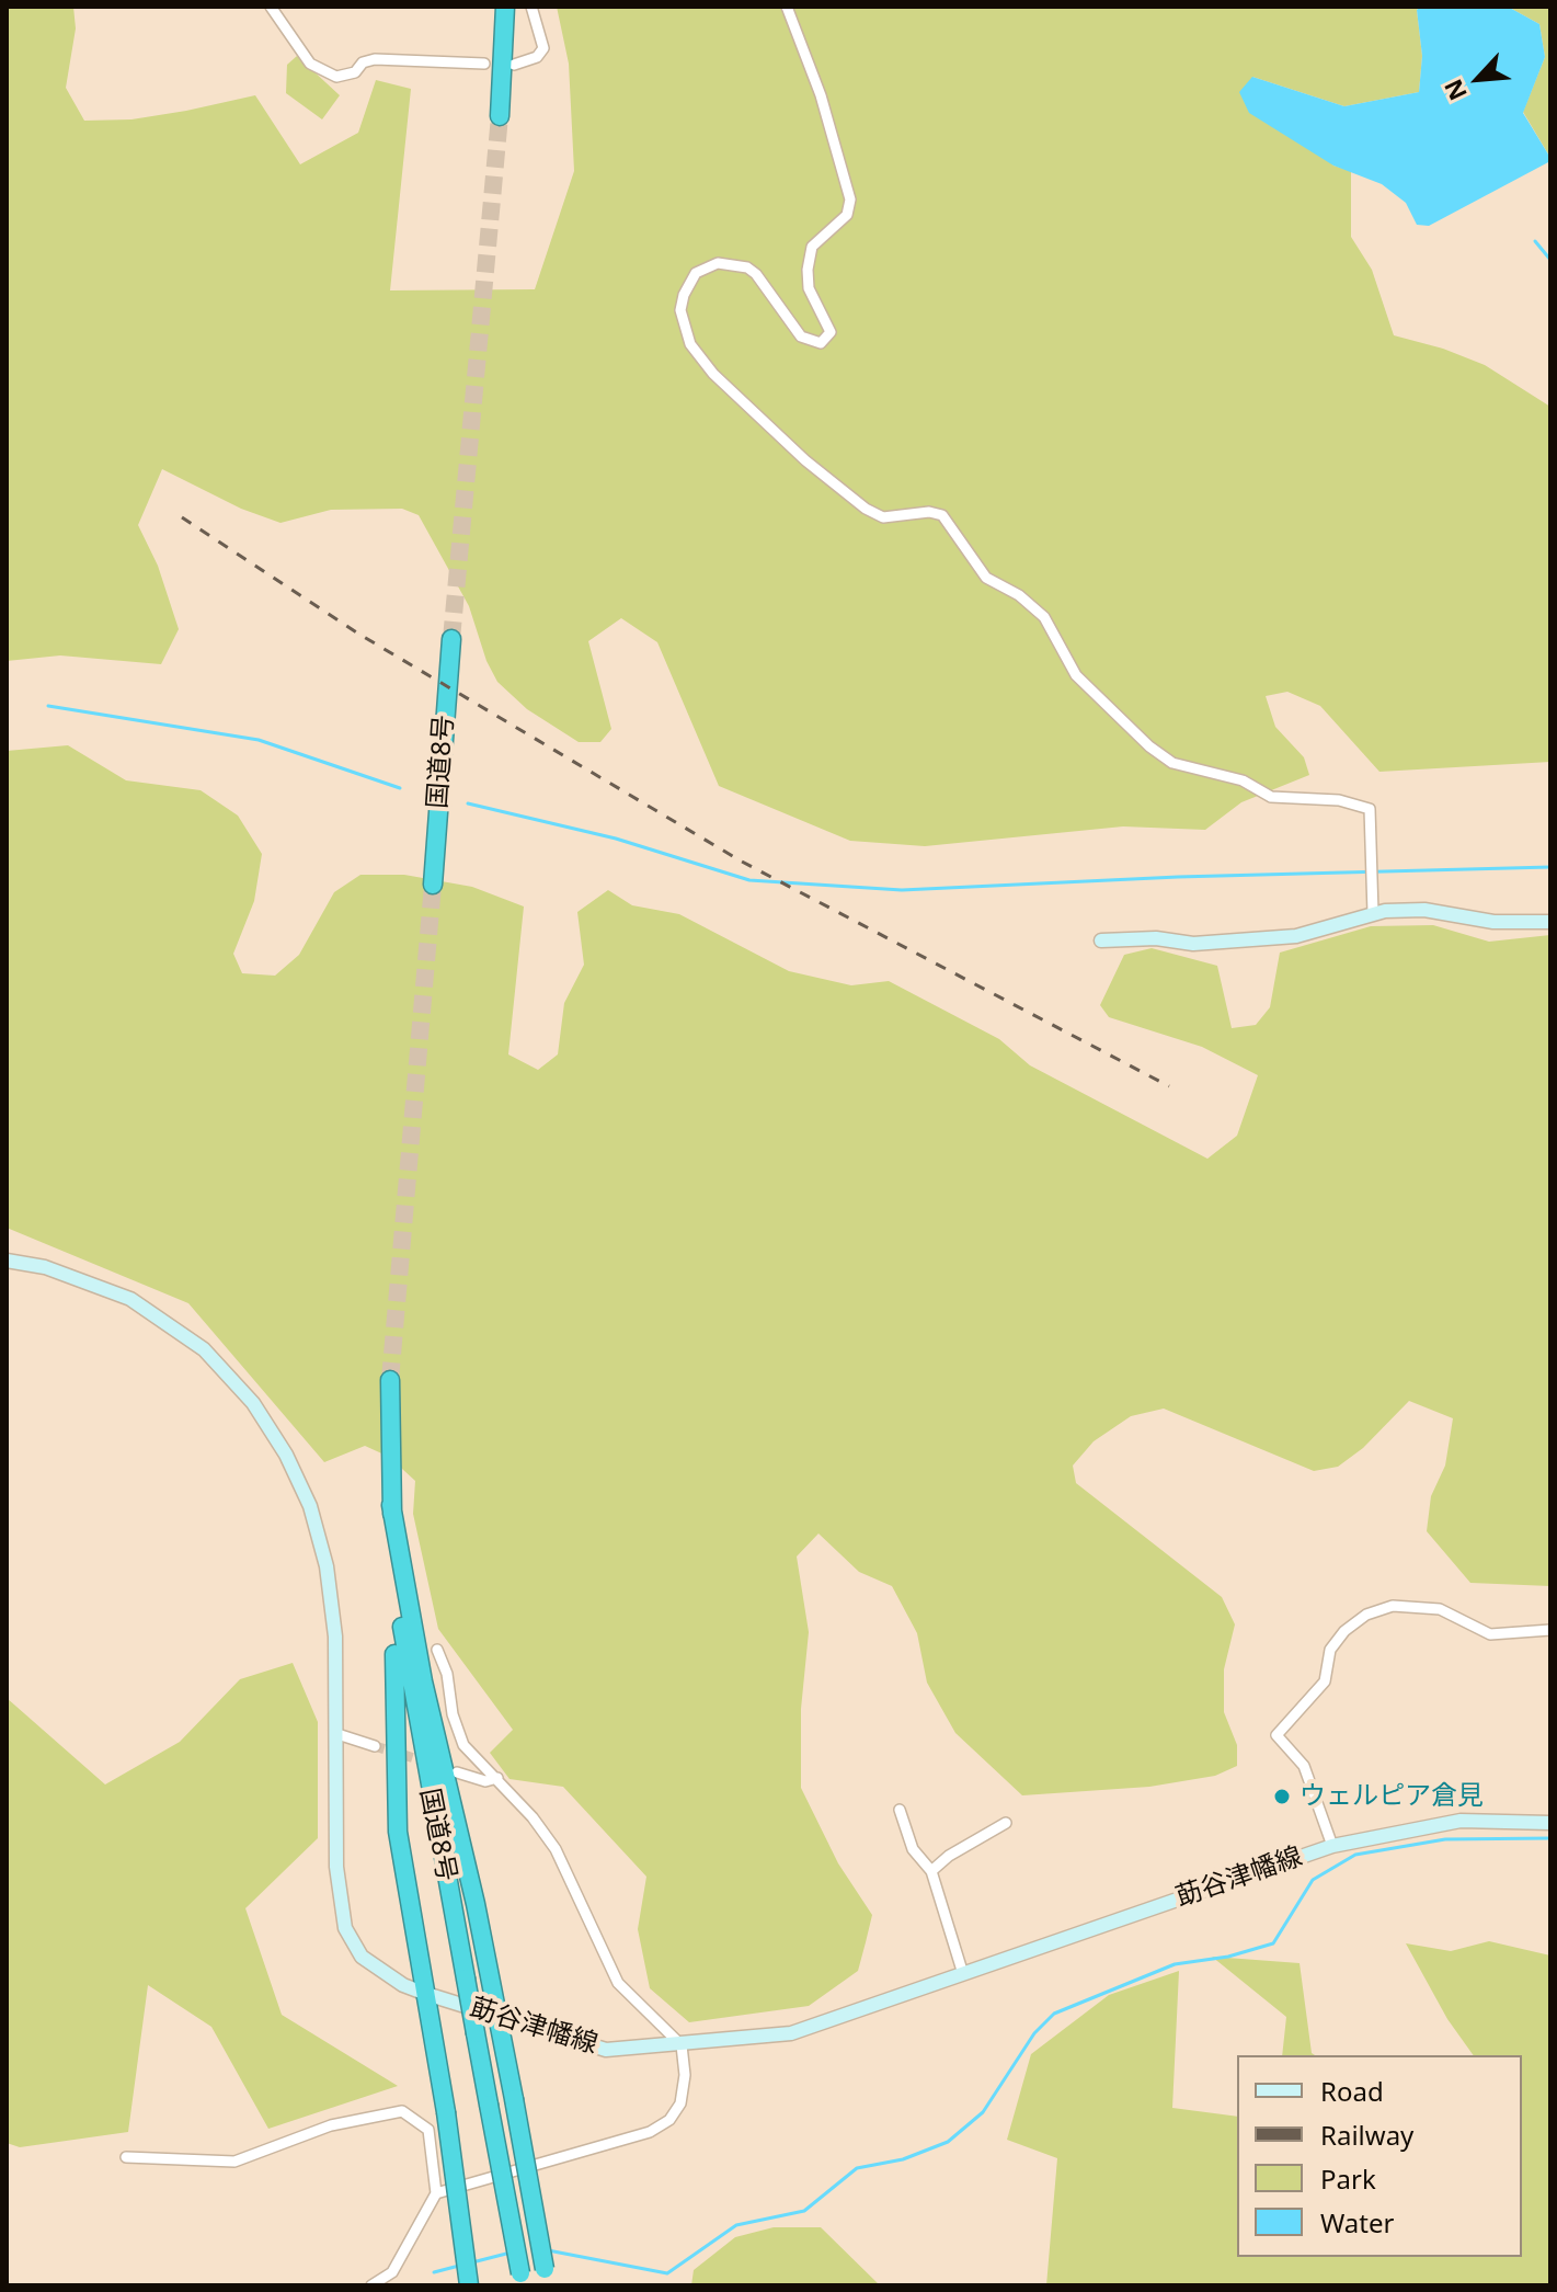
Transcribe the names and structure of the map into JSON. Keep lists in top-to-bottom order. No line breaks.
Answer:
{"streets":{"highway":["国道8号"],"main road":["莇谷津幡線"]},"places":["ウェルピア倉見"],"legend":["Road","Railway","Park","Water"],"north":"bottom left"}
